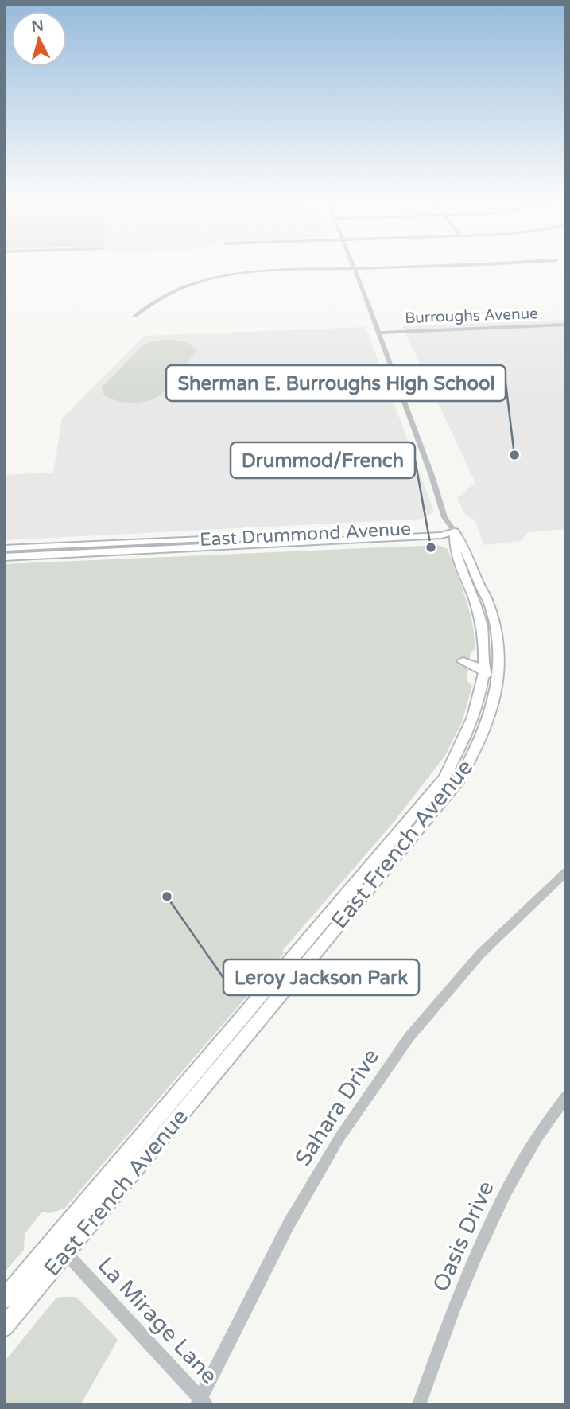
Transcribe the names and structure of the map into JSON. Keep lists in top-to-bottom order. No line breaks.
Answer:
{"streets":{"street":["Burroughs Avenue","East Drummond Avenue","East French Avenue","Sahara Drive","Oasis Drive","La Mirage Lane"]},"crossings":[["East Drummond Avenue","East French Avenue"],["East French Avenue","La Mirage Lane"],["Sahara Drive","La Mirage Lane"]],"places":["Sherman E. Burroughs High School","Drummod/French","Leroy Jackson Park"],"north":"top"}
